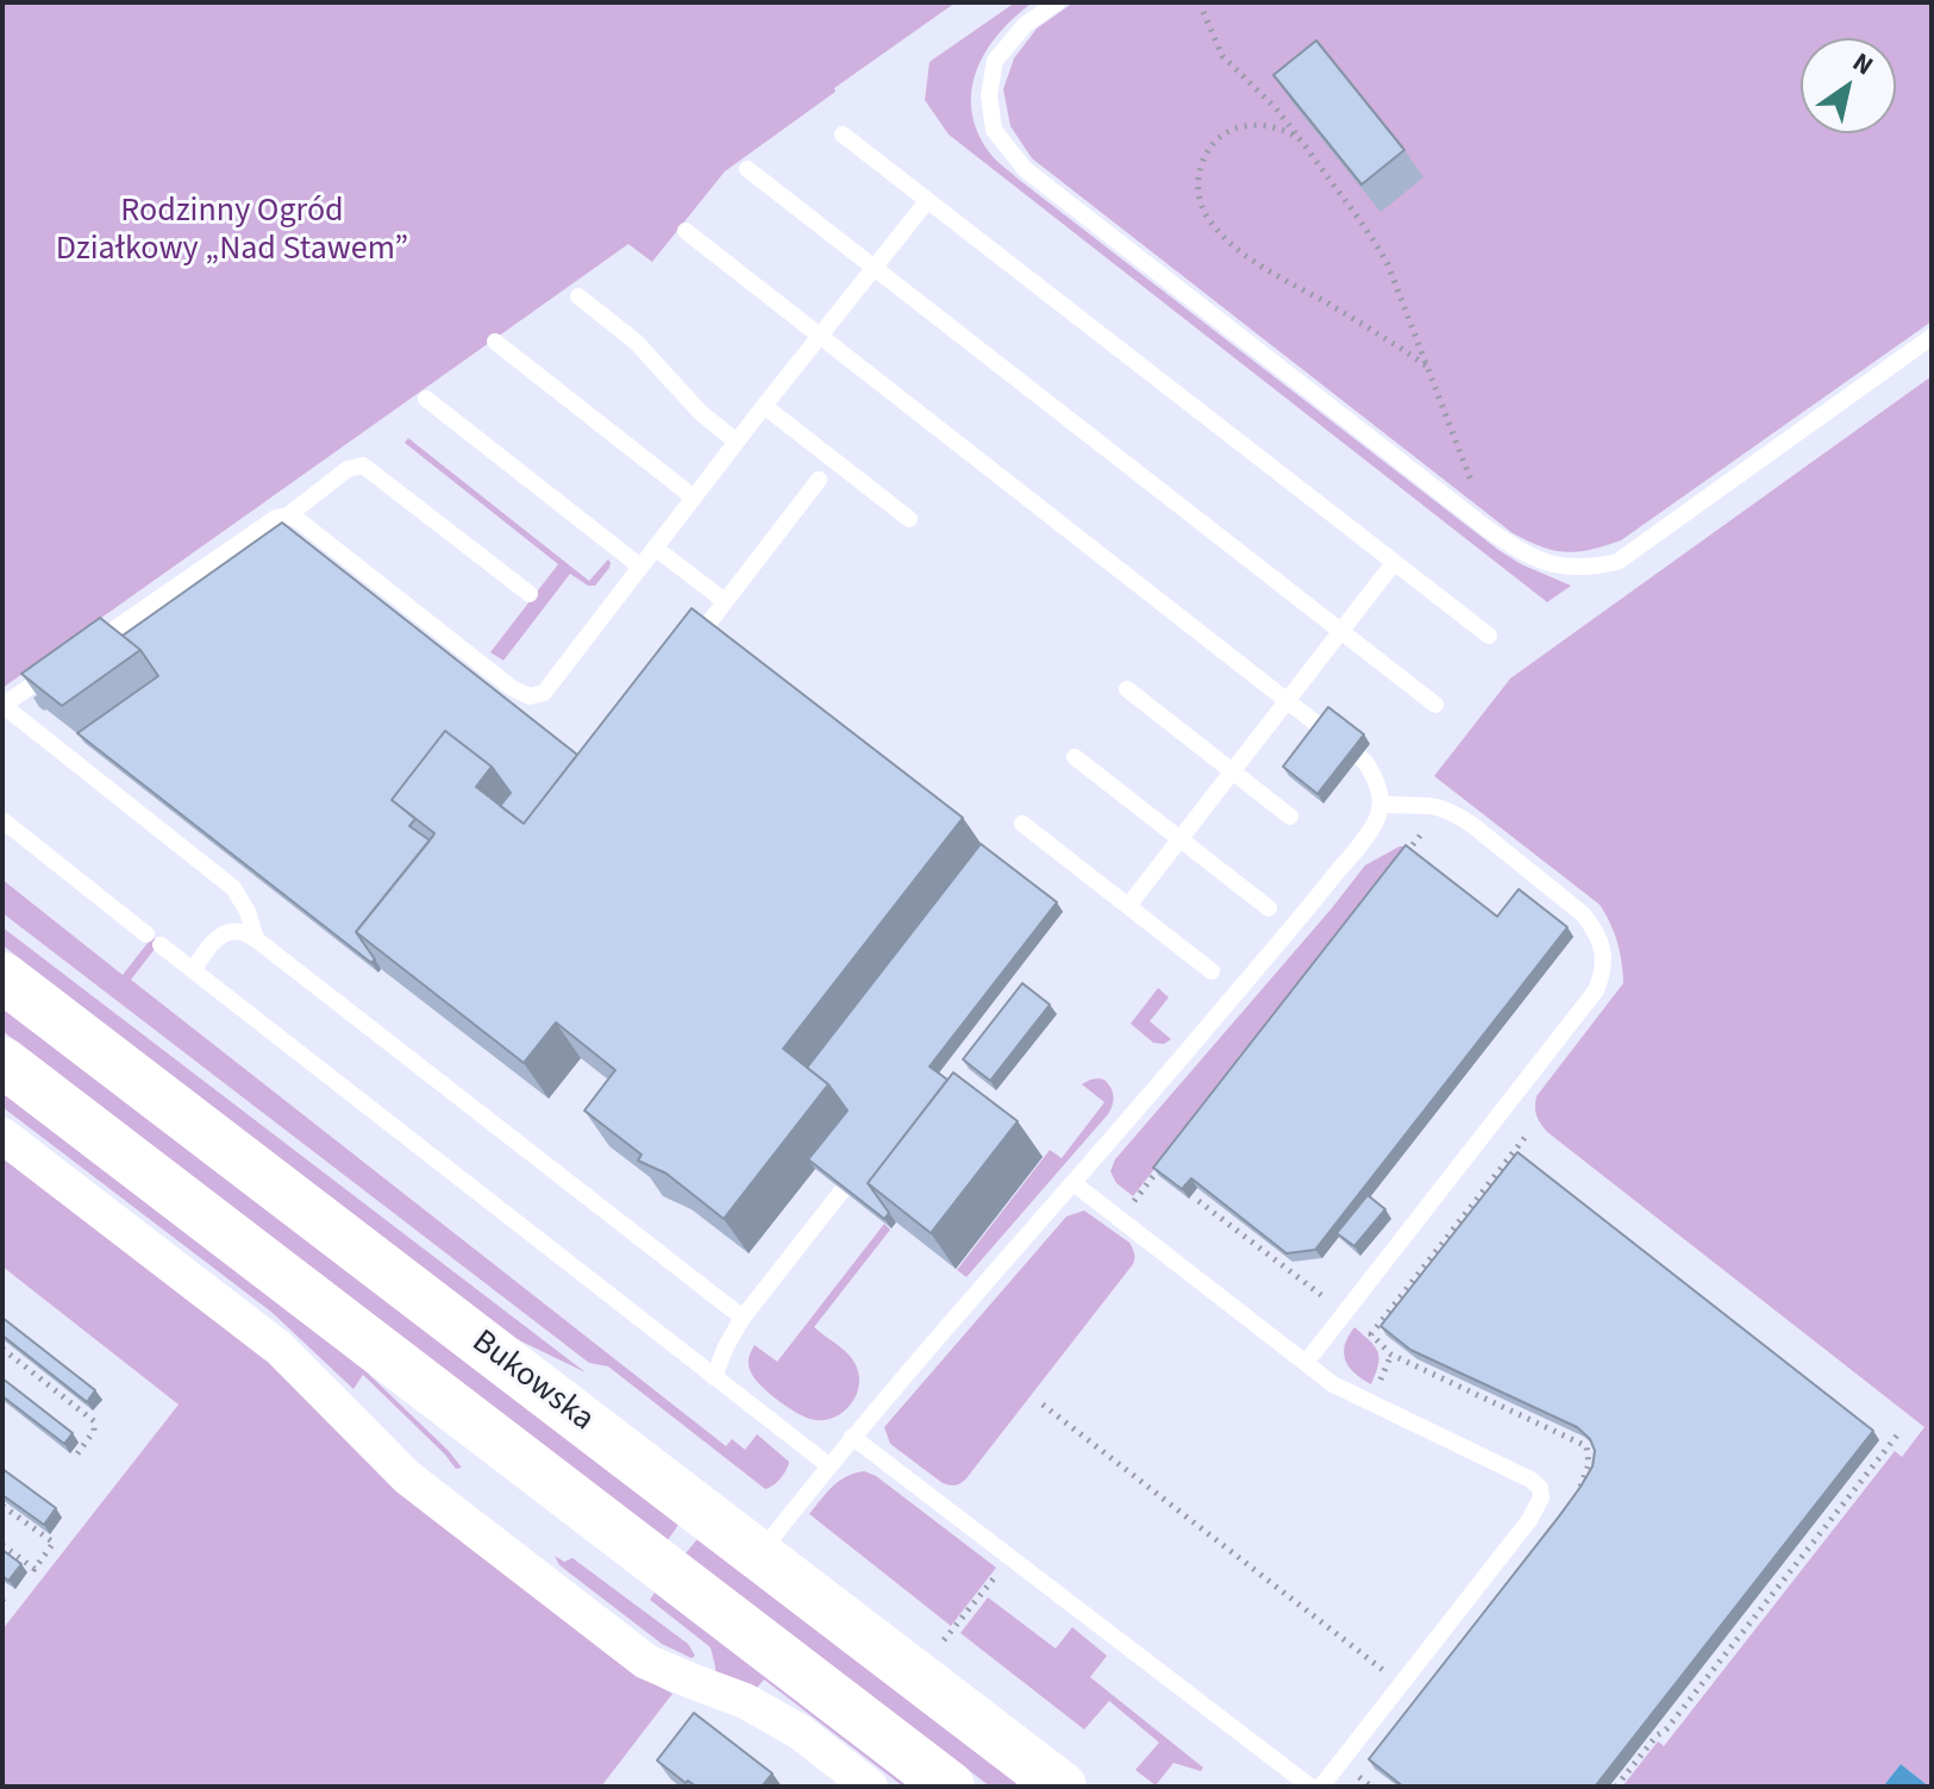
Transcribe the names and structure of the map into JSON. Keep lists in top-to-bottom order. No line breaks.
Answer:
{"streets":{"main road":["Bukowska"]},"parks":["Rodzinny Ogród Działkowy „Nad Stawem”"],"north":"top right"}
